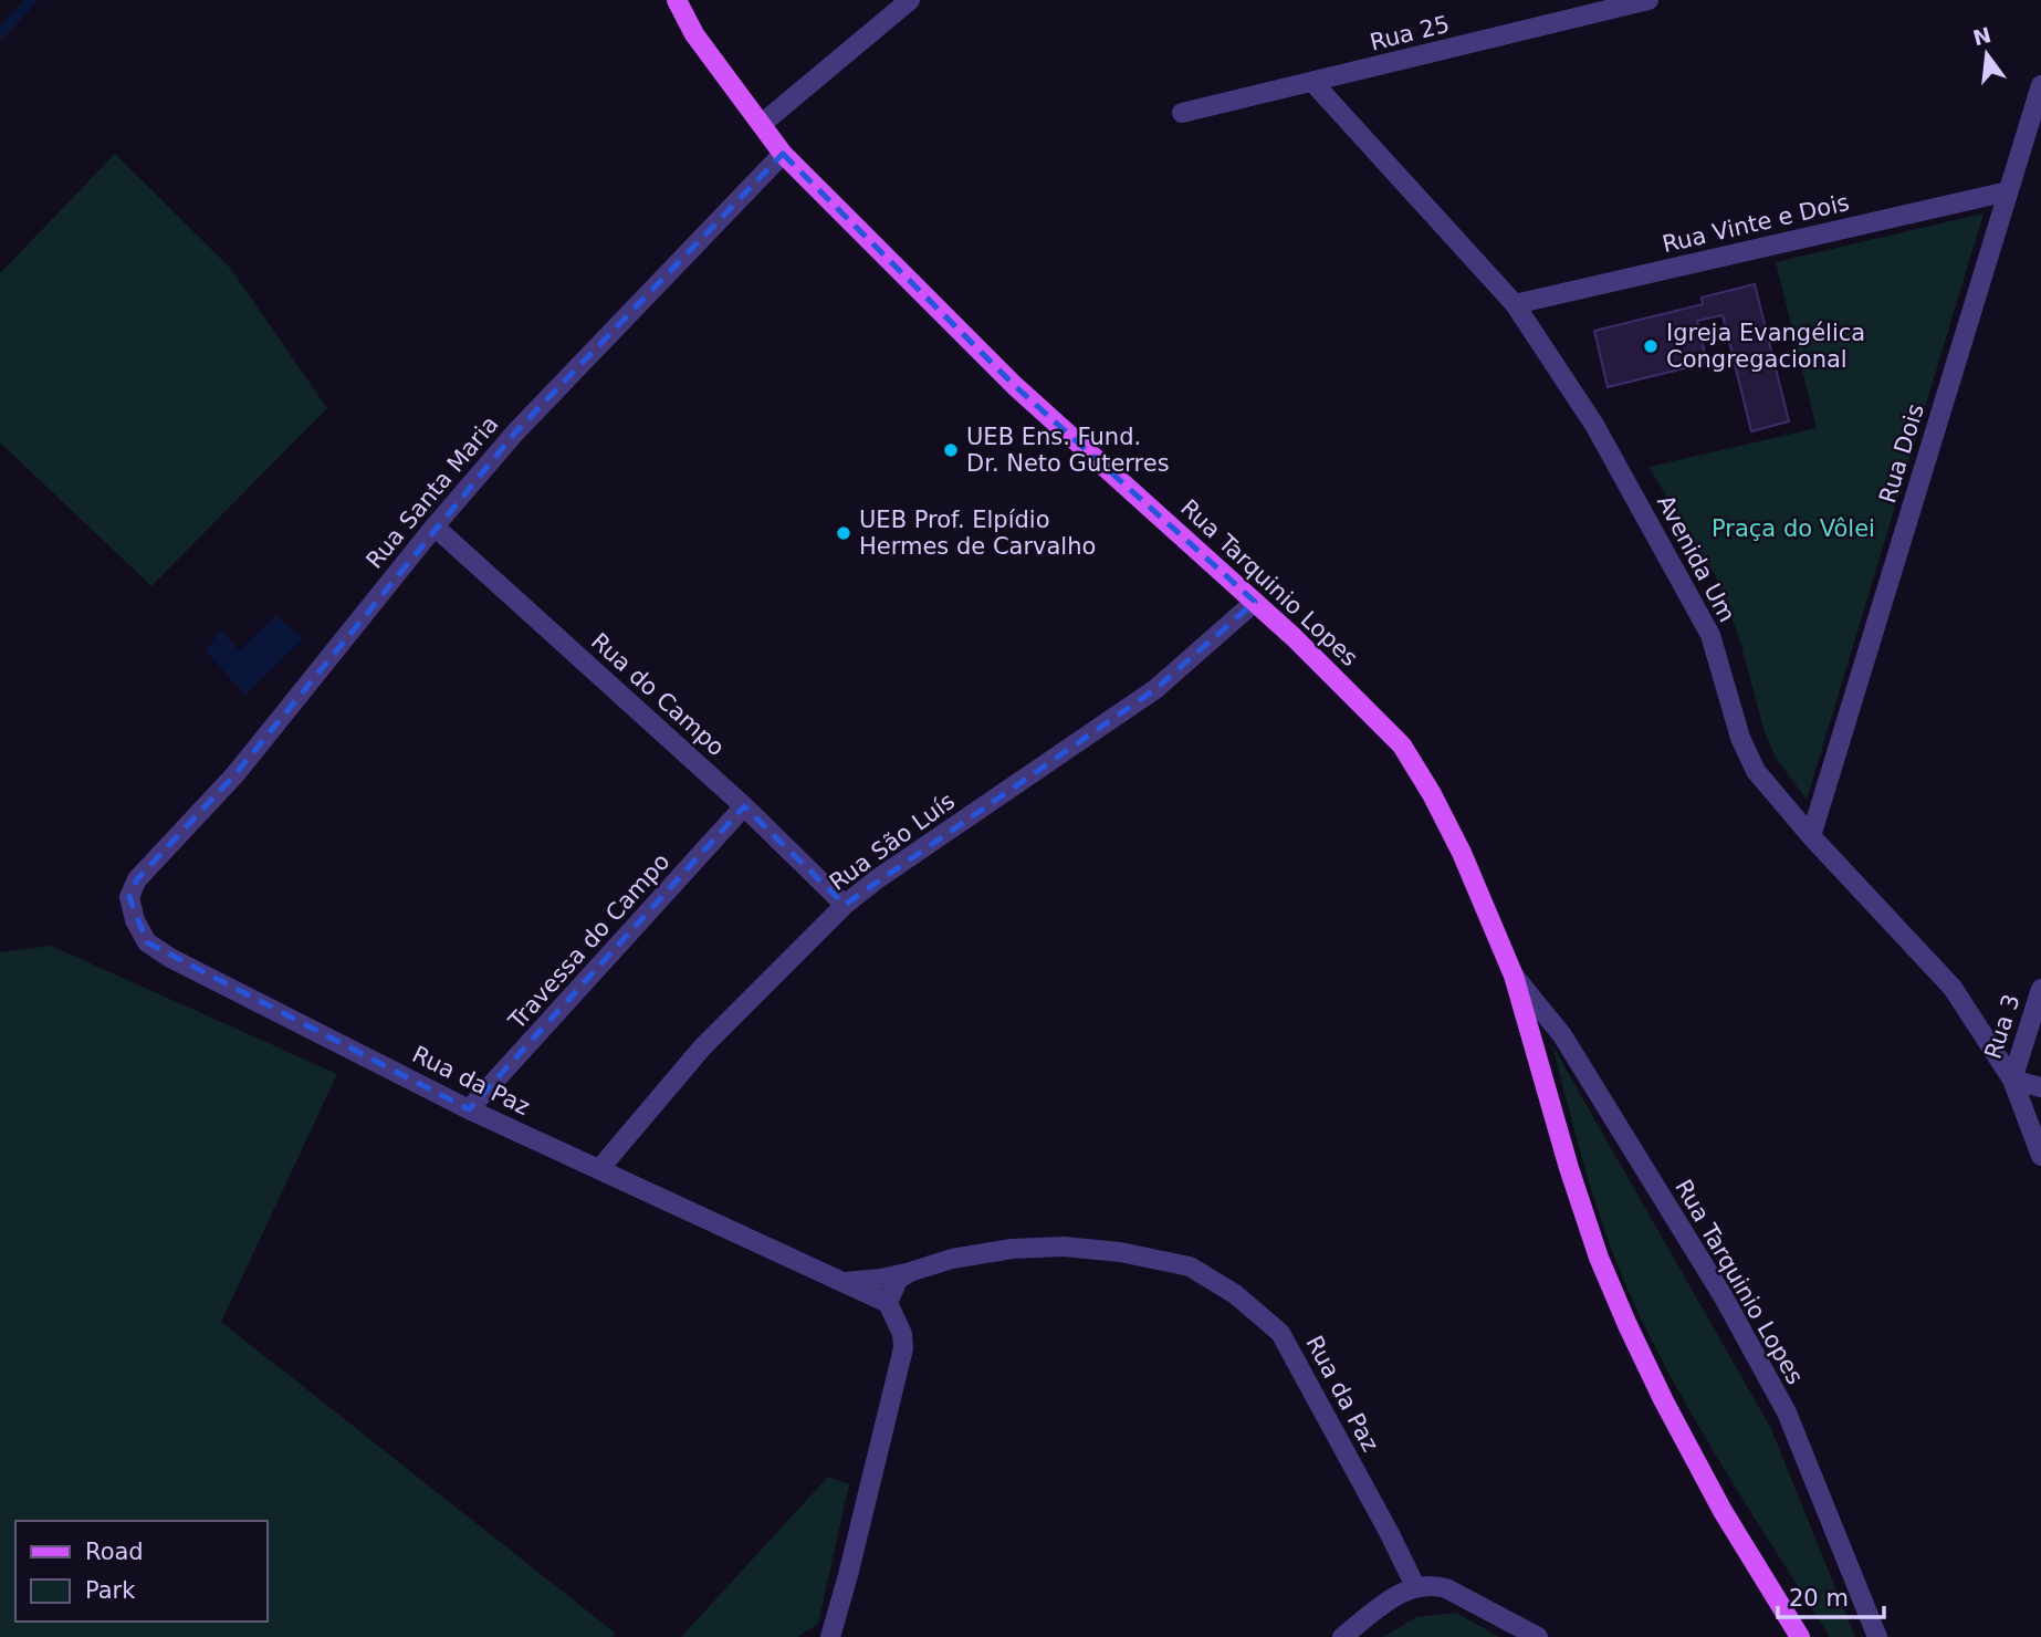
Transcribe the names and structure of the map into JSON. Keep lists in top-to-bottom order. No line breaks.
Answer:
{"streets":{"main road":["Rua Tarquinio Lopes"],"street":["Rua 25","Rua Vinte e Dois","Rua Dois","Rua Santa Maria","Avenida Um","Rua do Campo","Rua São Luís","Travessa do Campo","Rua 3","Rua da Paz"]},"crossings":[["Rua 25","Avenida Um"],["Rua Vinte e Dois","Rua Dois"],["Rua Vinte e Dois","Avenida Um"],["Rua Dois","Avenida Um"],["Rua Santa Maria","Rua Tarquinio Lopes"],["Rua Santa Maria","Rua do Campo"],["Rua Santa Maria","Rua da Paz"],["Avenida Um","Rua 3"],["Rua Tarquinio Lopes","Rua São Luís"],["Rua do Campo","Rua São Luís"],["Rua do Campo","Travessa do Campo"],["Rua São Luís","Rua da Paz"],["Travessa do Campo","Rua da Paz"]],"parks":["Praça do Vôlei"],"places":["Igreja Evangélica Congregacional","UEB Ens. Fund. Dr. Neto Guterres","UEB Prof. Elpídio Hermes de Carvalho"],"legend":["Road","Park"],"scale_bar":"20 m","north":"top"}
